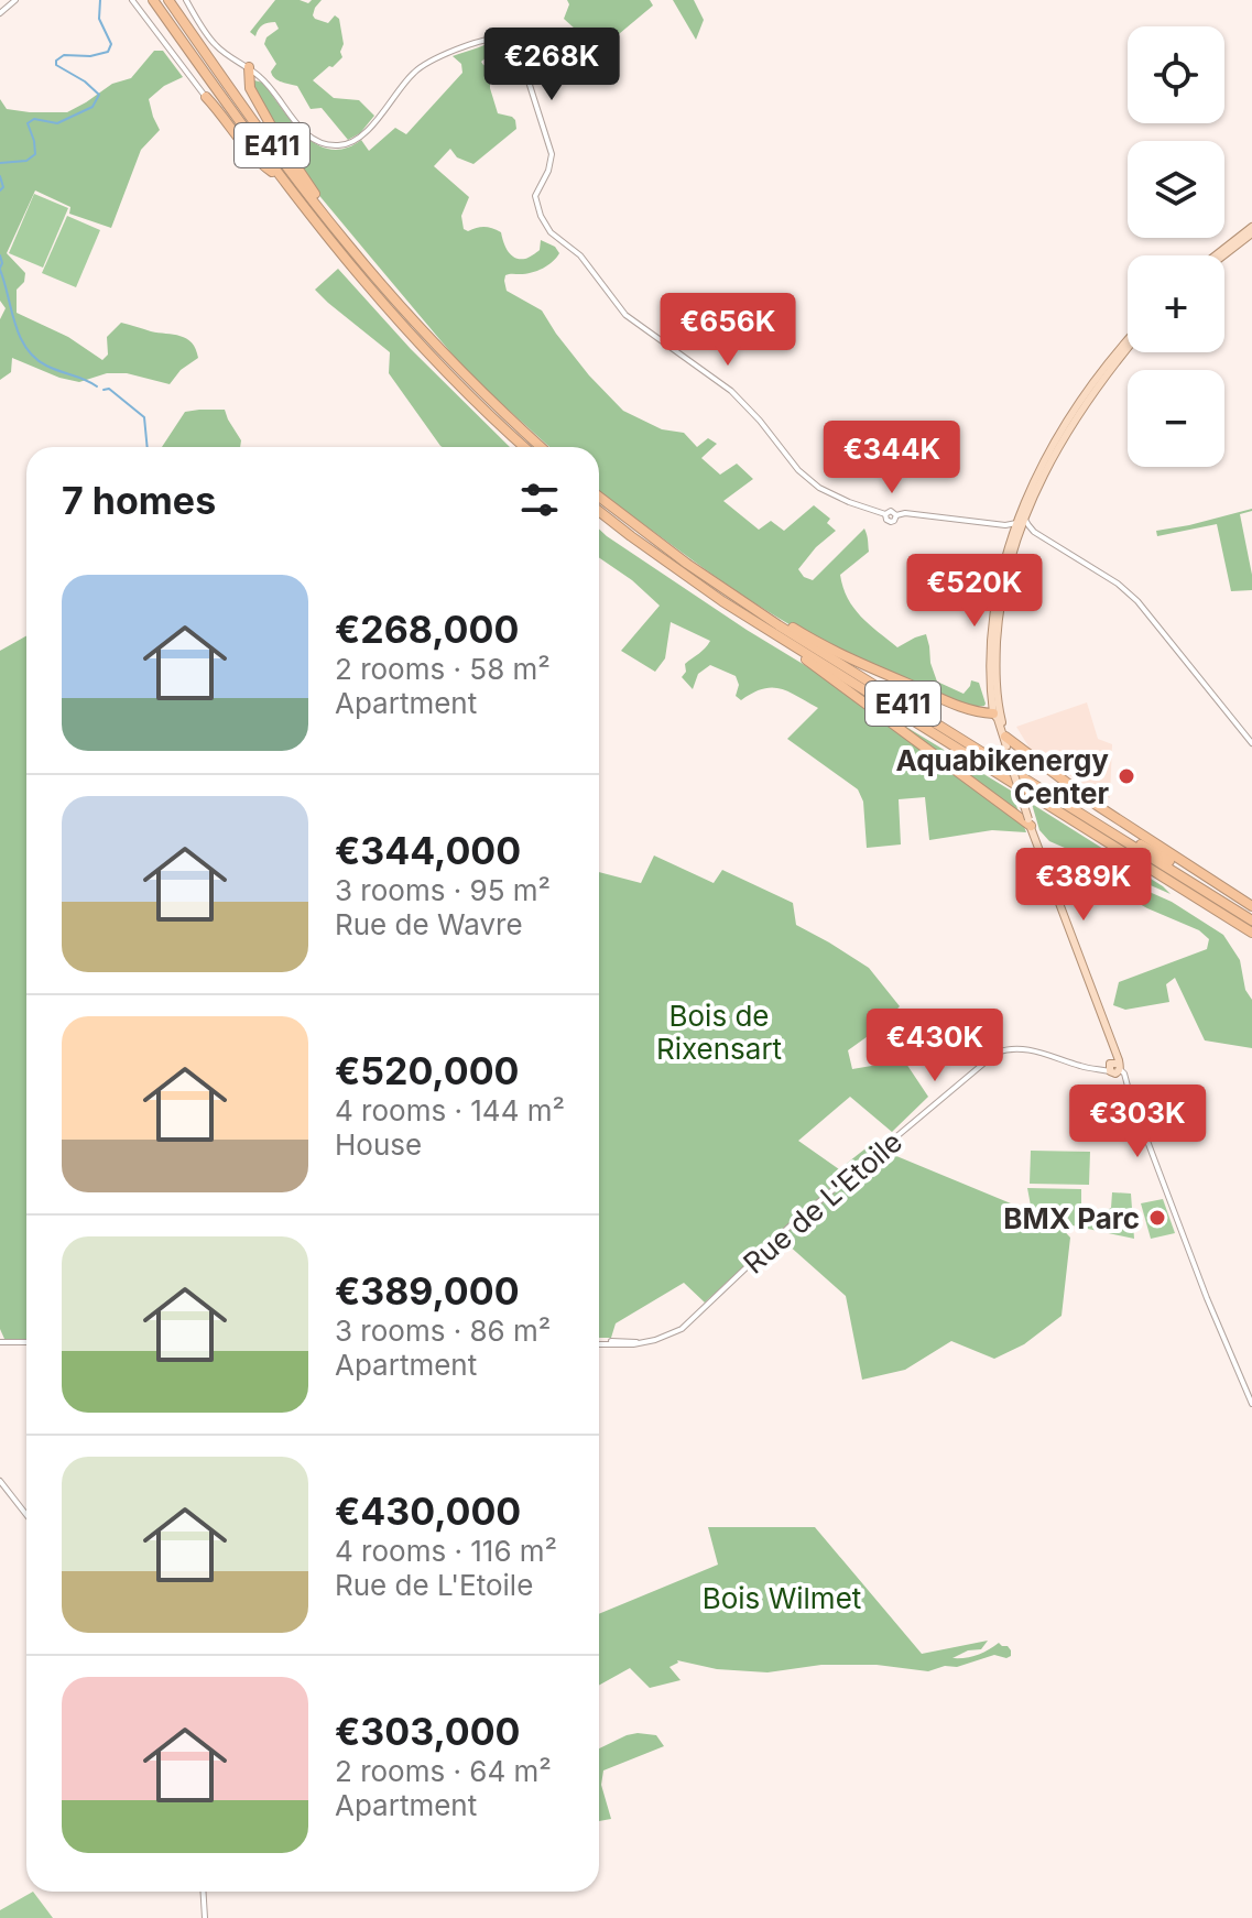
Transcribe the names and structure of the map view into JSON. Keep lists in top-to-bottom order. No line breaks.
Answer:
{"streets":{"highway":["E411"],"street":["Rue de L'Etoile"]},"parks":["Bois de Rixensart","Bois Wilmet"],"places":["Aquabikenergy Center","BMX Parc"],"page":{"map_buttons":["+","−"],"price":["€268K","€656K","€344K","€520K","€389K","€430K","€303K"],"heading":"7 homes","list":[{"name":"€268,000","note":"2 rooms · 58 m² · Apartment"},{"name":"€344,000","note":"3 rooms · 95 m² · Rue de Wavre"},{"name":"€520,000","note":"4 rooms · 144 m² · House"},{"name":"€389,000","note":"3 rooms · 86 m² · Apartment"},{"name":"€430,000","note":"4 rooms · 116 m² · Rue de L'Etoile"},{"name":"€303,000","note":"2 rooms · 64 m² · Apartment"}]}}
